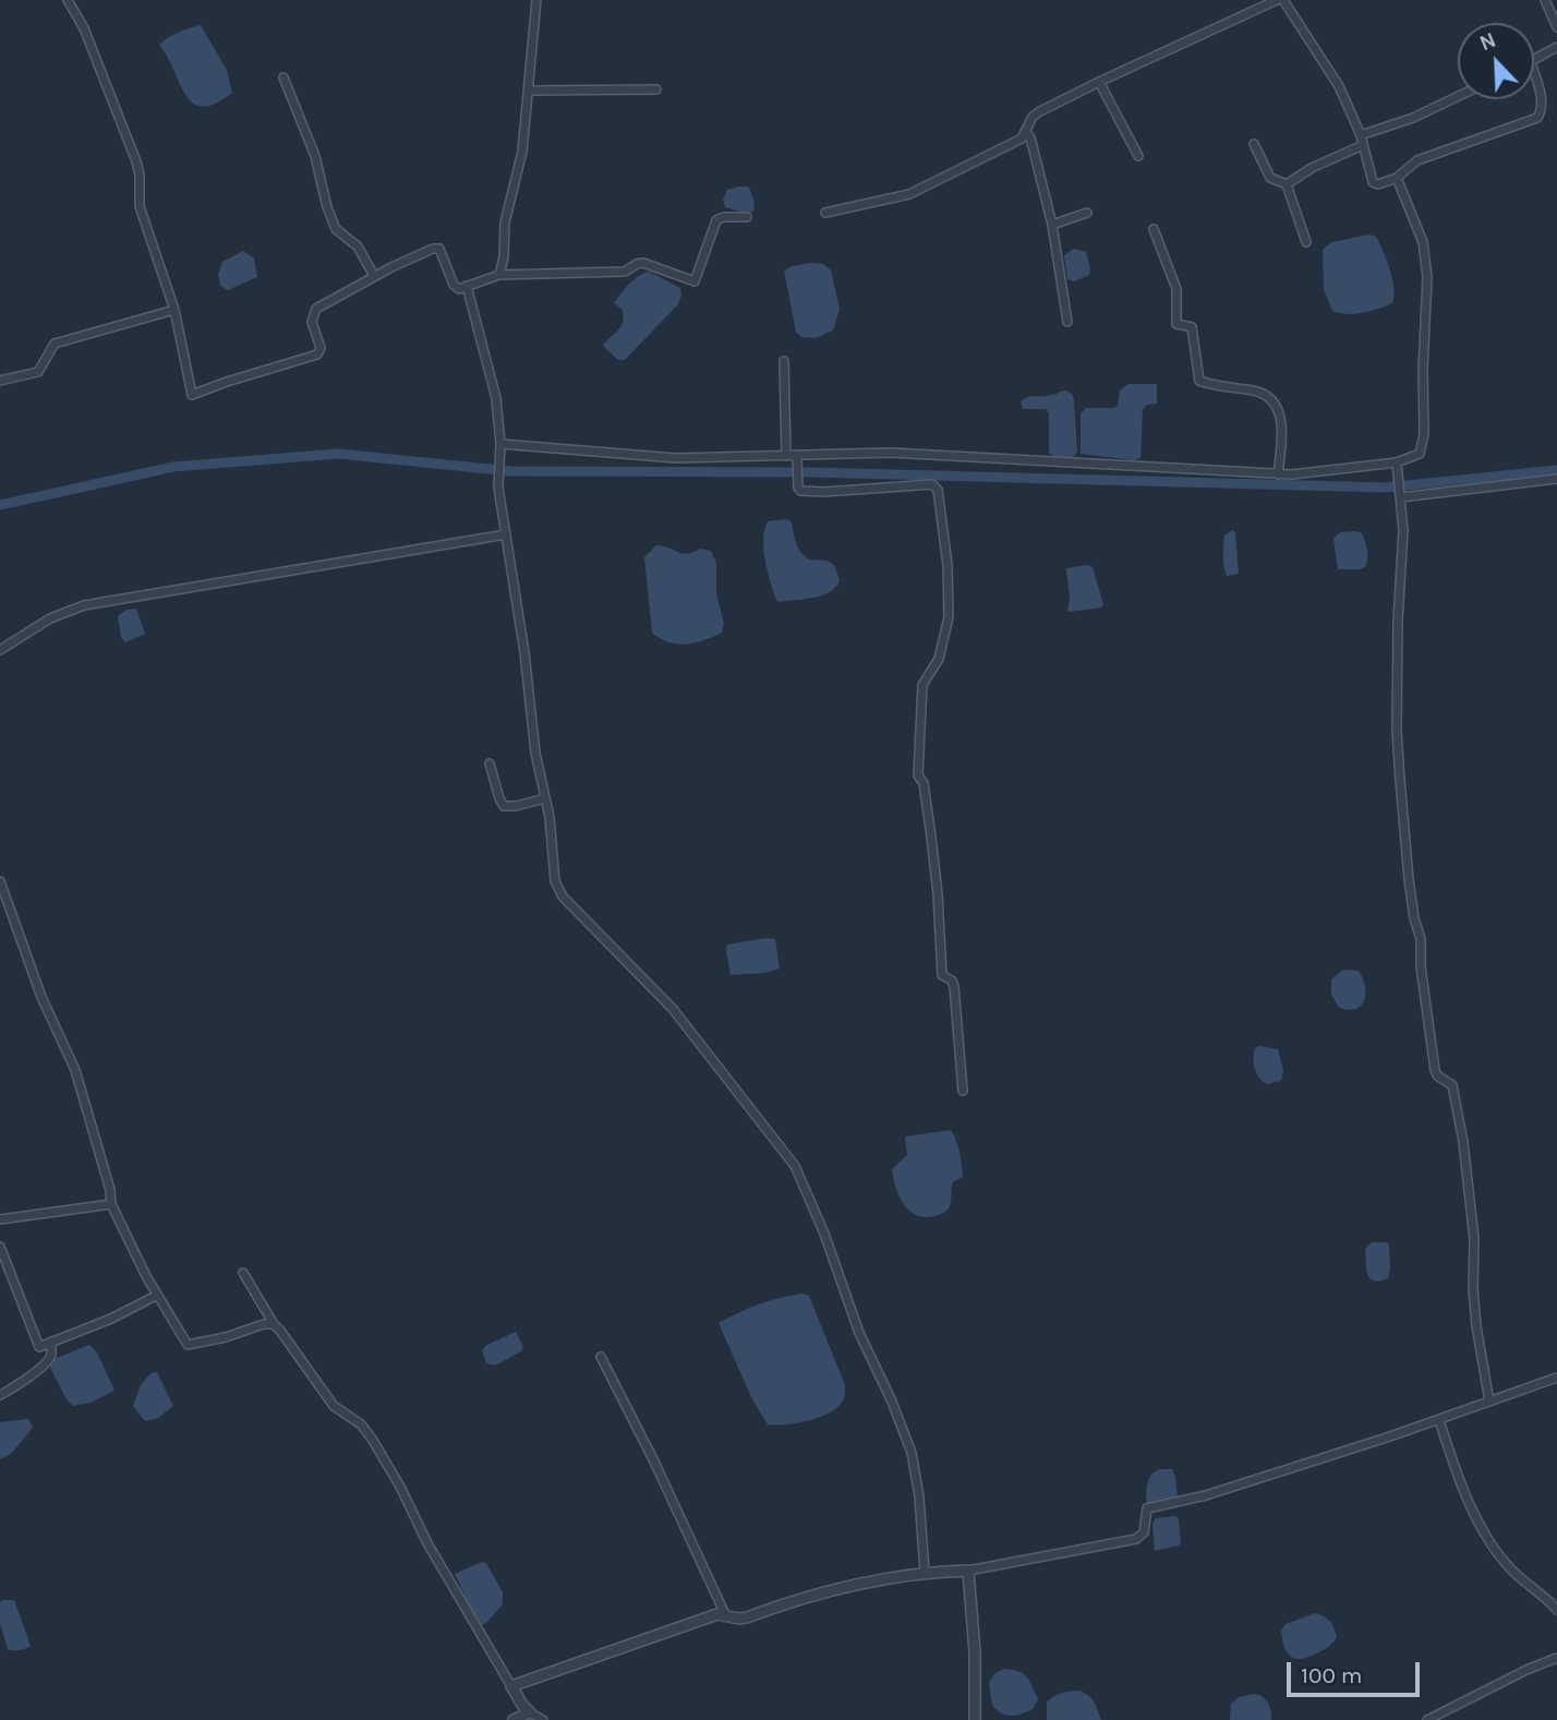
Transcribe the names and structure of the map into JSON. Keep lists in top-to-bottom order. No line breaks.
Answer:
{"scale_bar":"100 m","north":"top left"}
